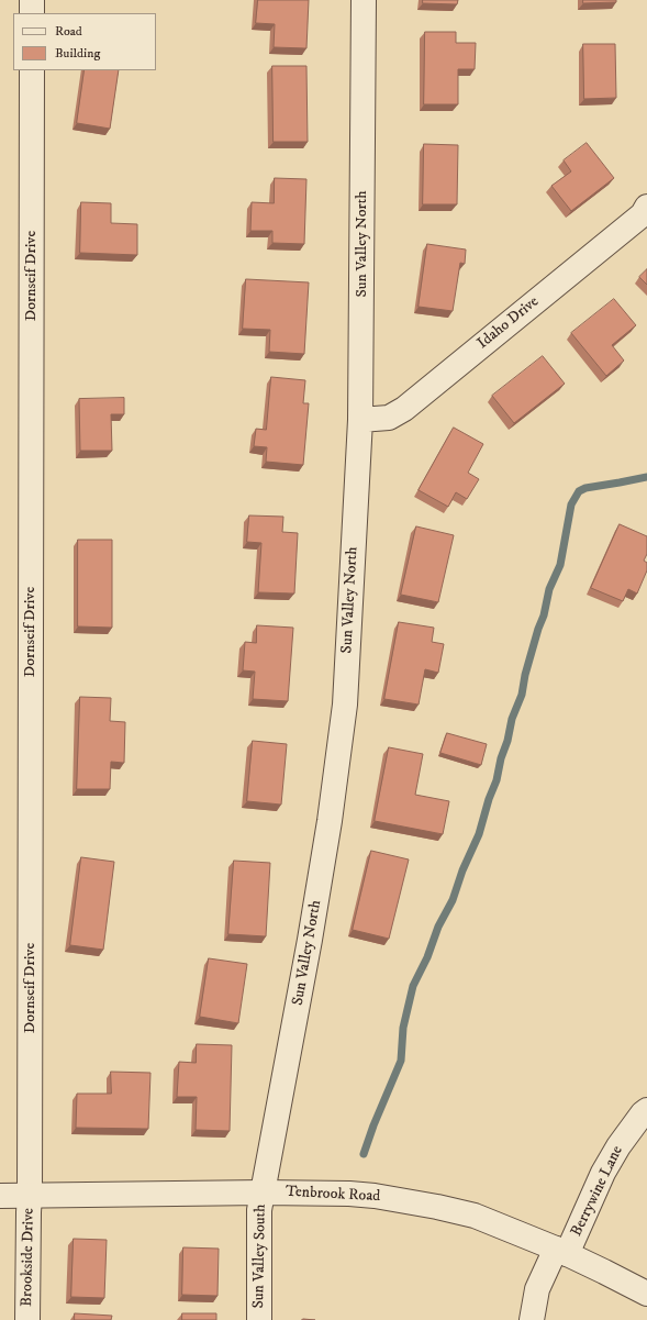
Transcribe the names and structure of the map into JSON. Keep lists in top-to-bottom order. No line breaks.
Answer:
{"streets":{"street":["Sun Valley North","Dornseif Drive","Idaho Drive","Berrywine Lane","Tenbrook Road","Sun Valley South","Brookside Drive"]},"crossings":[["Sun Valley North","Idaho Drive"],["Sun Valley North","Tenbrook Road"],["Sun Valley North","Sun Valley South"],["Dornseif Drive","Tenbrook Road"],["Dornseif Drive","Brookside Drive"],["Berrywine Lane","Tenbrook Road"],["Tenbrook Road","Sun Valley South"],["Tenbrook Road","Brookside Drive"]],"legend":["Road","Building"]}
